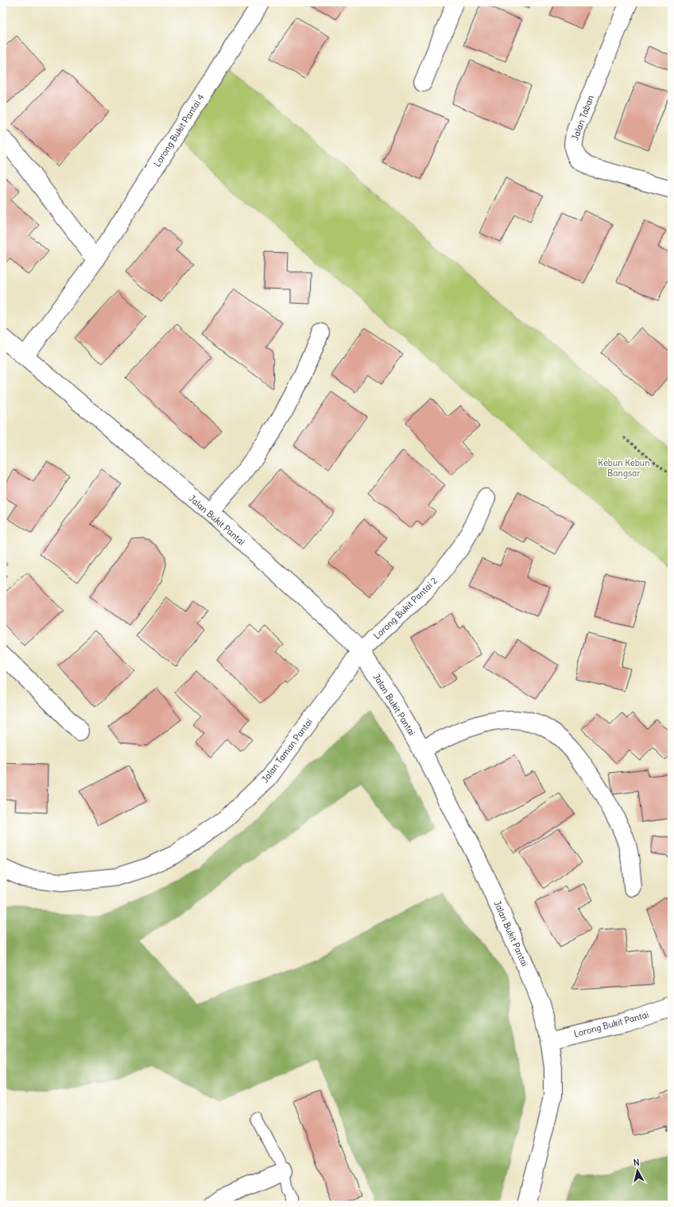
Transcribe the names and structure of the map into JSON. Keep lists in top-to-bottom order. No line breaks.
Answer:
{"streets":{"street":["Jalan Taban","Lorong Bukit Pantai 4","Jalan Bukit Pantai","Lorong Bukit Pantai 2","Jalan Taman Pantai","Lorong Bukit Pantai"]},"crossings":[["Lorong Bukit Pantai 4","Jalan Bukit Pantai"],["Jalan Bukit Pantai","Lorong Bukit Pantai 2"],["Jalan Bukit Pantai","Jalan Taman Pantai"],["Jalan Bukit Pantai","Lorong Bukit Pantai"],["Lorong Bukit Pantai 2","Jalan Taman Pantai"]],"parks":["Kebun Kebun Bangsar"],"north":"top"}
